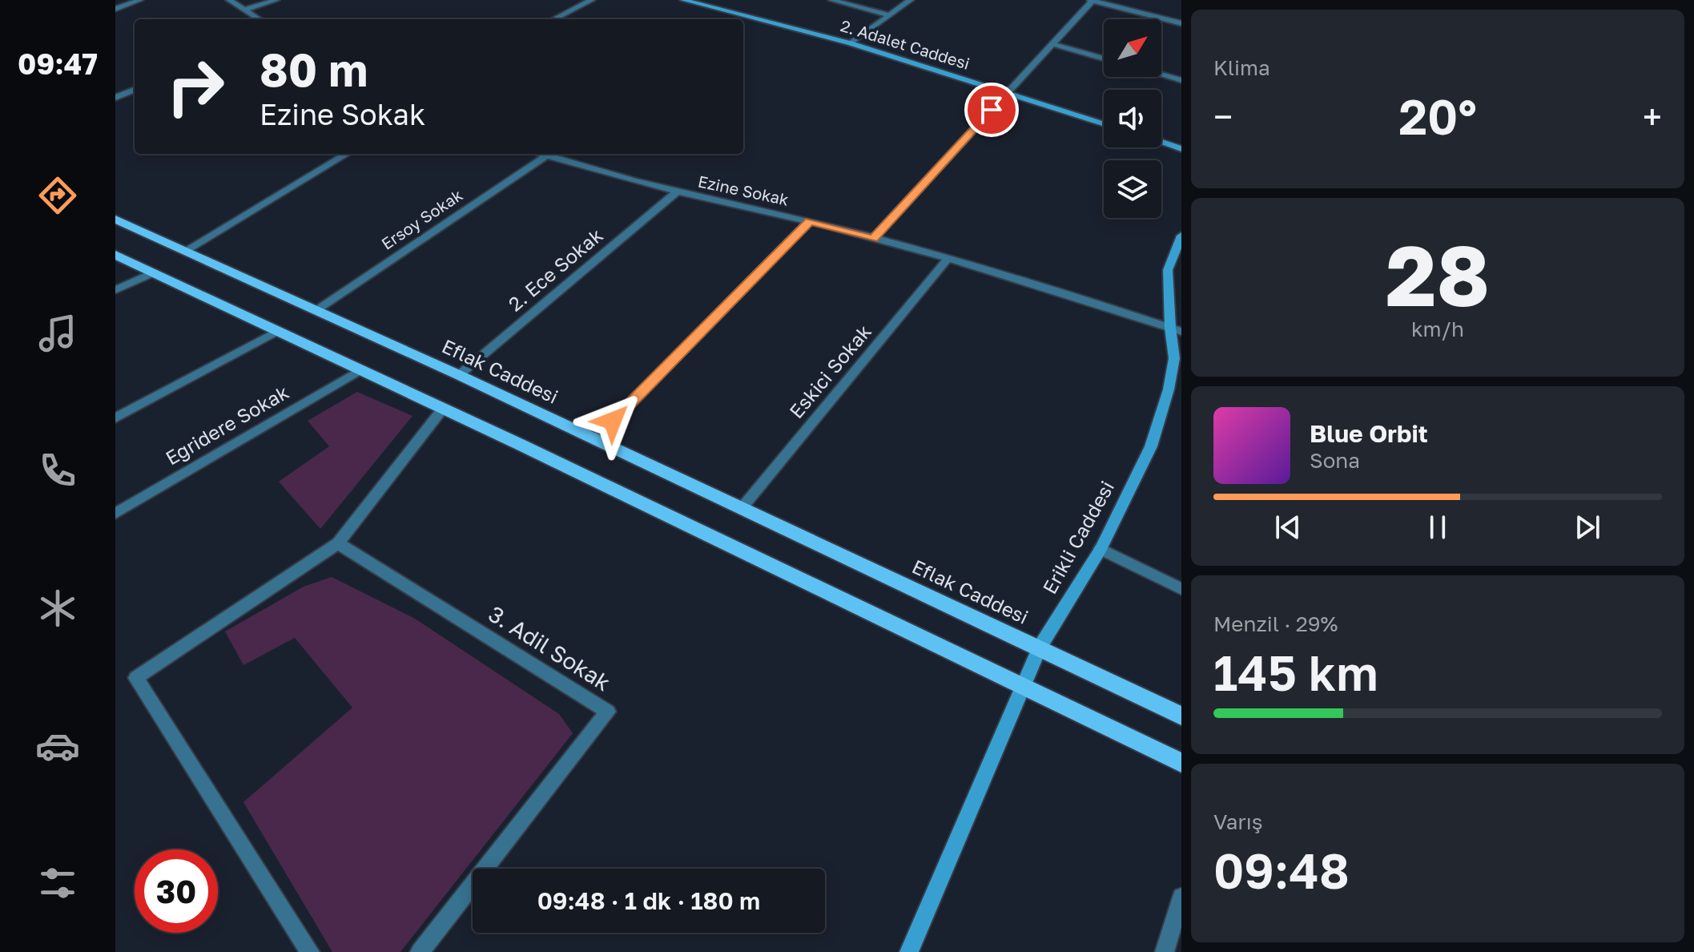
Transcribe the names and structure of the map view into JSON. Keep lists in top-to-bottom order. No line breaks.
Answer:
{"streets":{"main road":["2. Adalet Caddesi","Eflak Caddesi","Erikli Caddesi"],"street":["Ezine Sokak","Ersoy Sokak","2. Ece Sokak","Eskici Sokak","Eğridere Sokak","3. Adil Sokak"]},"crossings":[["Ezine Sokak","Ersoy Sokak"],["Ezine Sokak","2. Ece Sokak"],["Ezine Sokak","Eskici Sokak"],["Ezine Sokak","Erikli Caddesi"],["Ersoy Sokak","Eflak Caddesi"],["2. Ece Sokak","Eflak Caddesi"],["Eflak Caddesi","Eskici Sokak"],["Eflak Caddesi","Erikli Caddesi"]],"north":"top right","page":{"tabs":"09:47","tile":["Klima",["28","km/h"],["Menzil · 29%","145 km"],["Varış","09:48"]],"turn":["80 m","Ezine Sokak"],"heat":["−","20°","+"],"song":["Blue Orbit","Sona"],"limit":"30","trip":"09:48 · 1 dk · 180 m"}}
